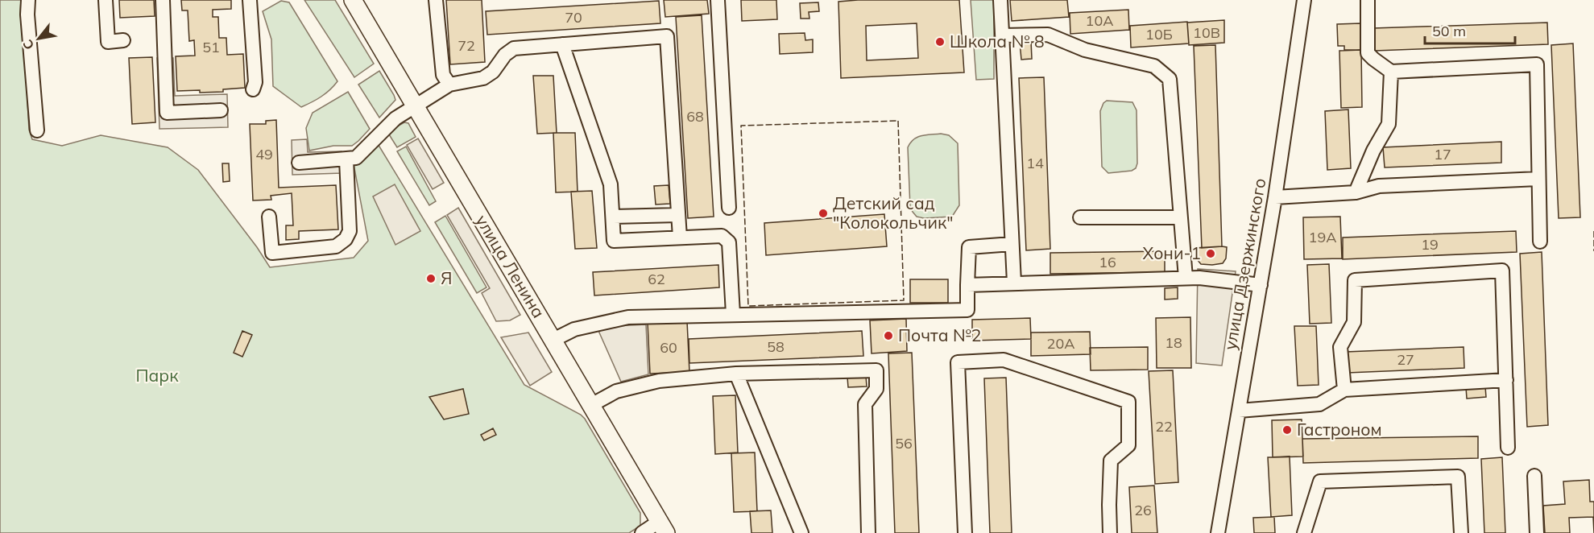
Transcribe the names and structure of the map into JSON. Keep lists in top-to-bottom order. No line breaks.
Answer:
{"streets":{"main road":["улица Ленина"],"street":["улица Дзержинского"]},"parks":["Парк"],"places":["Школа № 8","Детский сад \"Колокольчик\"","Хони-1","Я","Почта №2","Гастроном"],"house_numbers":["70","10А","10В","10Б","72","51","68","49","17","14","19А","19","16","62","18","20А","58","60","27","22","56","26"],"scale_bar":"50 m","north":"bottom left"}
